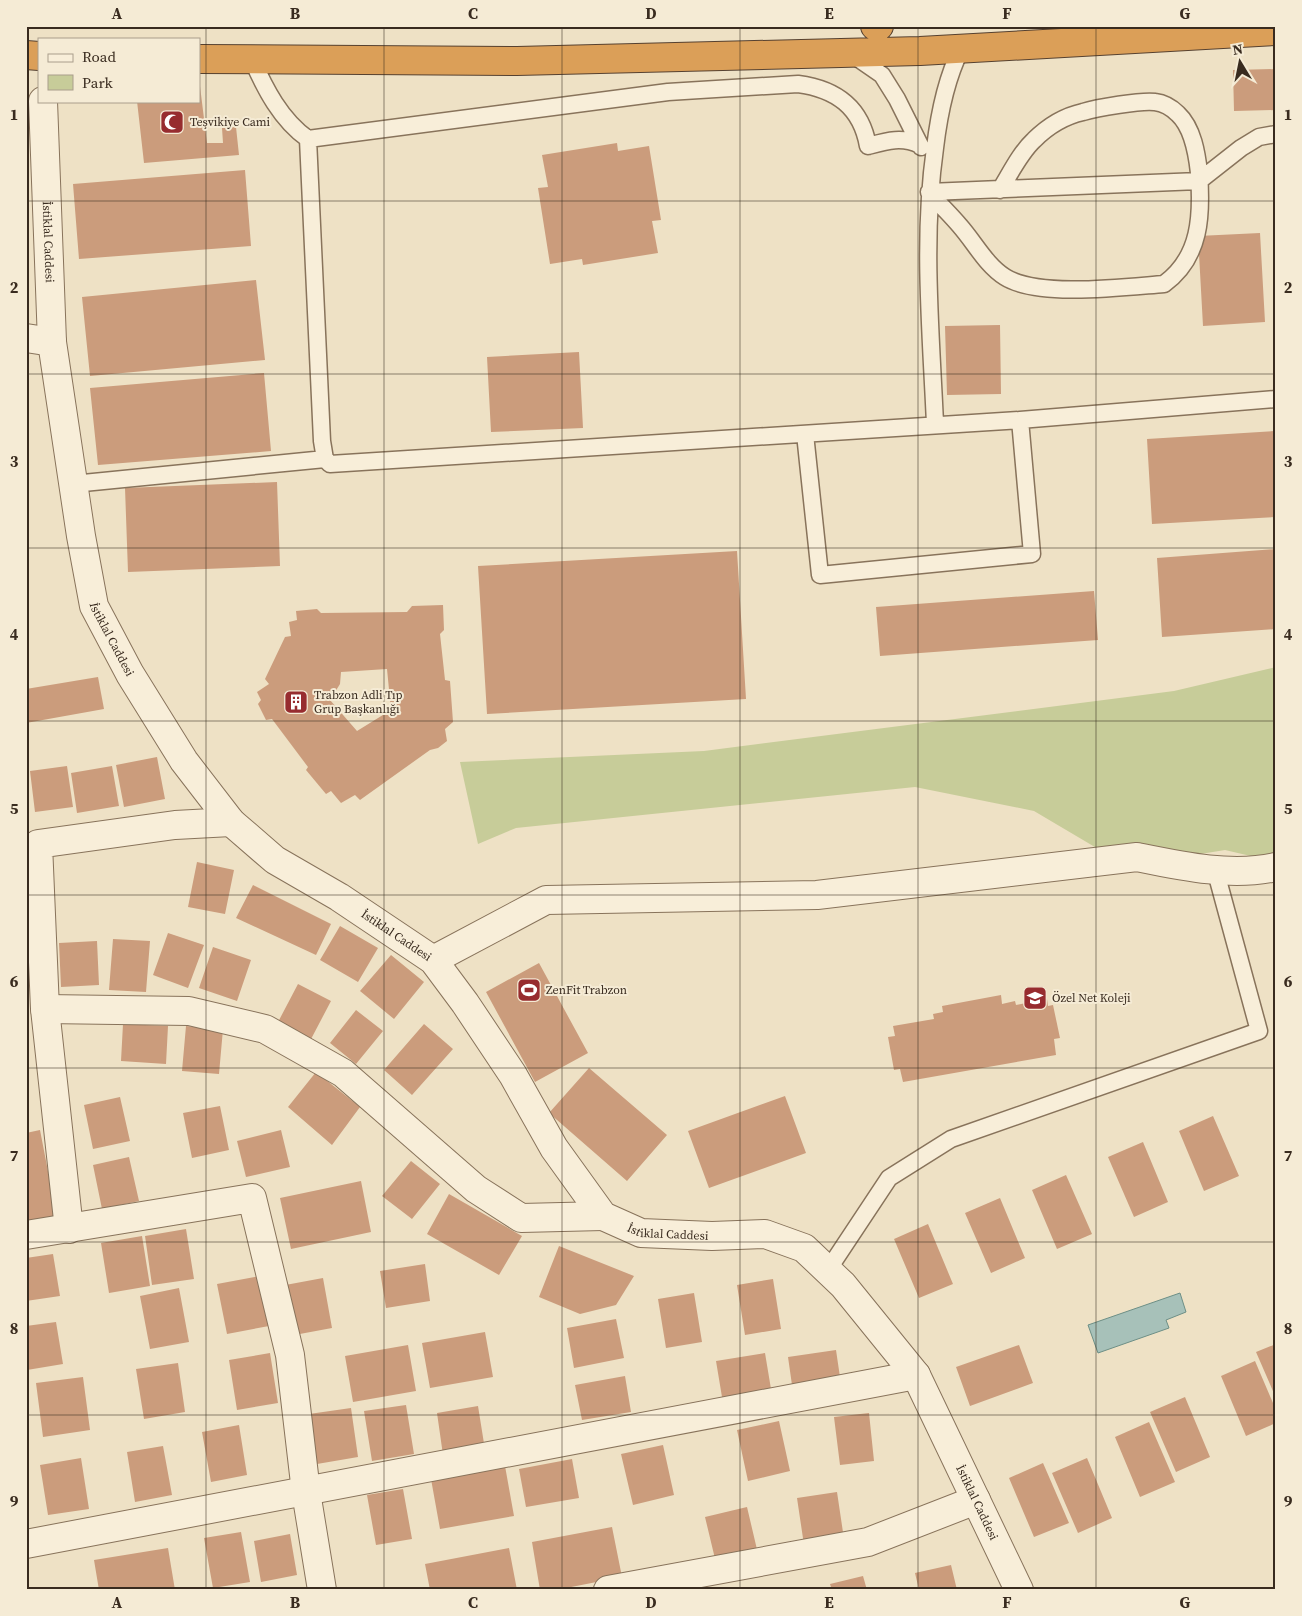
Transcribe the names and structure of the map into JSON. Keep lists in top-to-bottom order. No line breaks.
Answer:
{"streets":{"street":["İstiklal Caddesi"]},"places":{"mosque":["Teşvikiye Cami"],"building":["Trabzon Adli Tıp Grup Başkanlığı"],"sports":["ZenFit Trabzon"],"school or university":["Özel Net Koleji"]},"legend":["Road","Park"],"north":"top","grid":{"columns":["A","B","C","D","E","F","G"],"rows":["1","2","3","4","5","6","7","8","9"]}}
